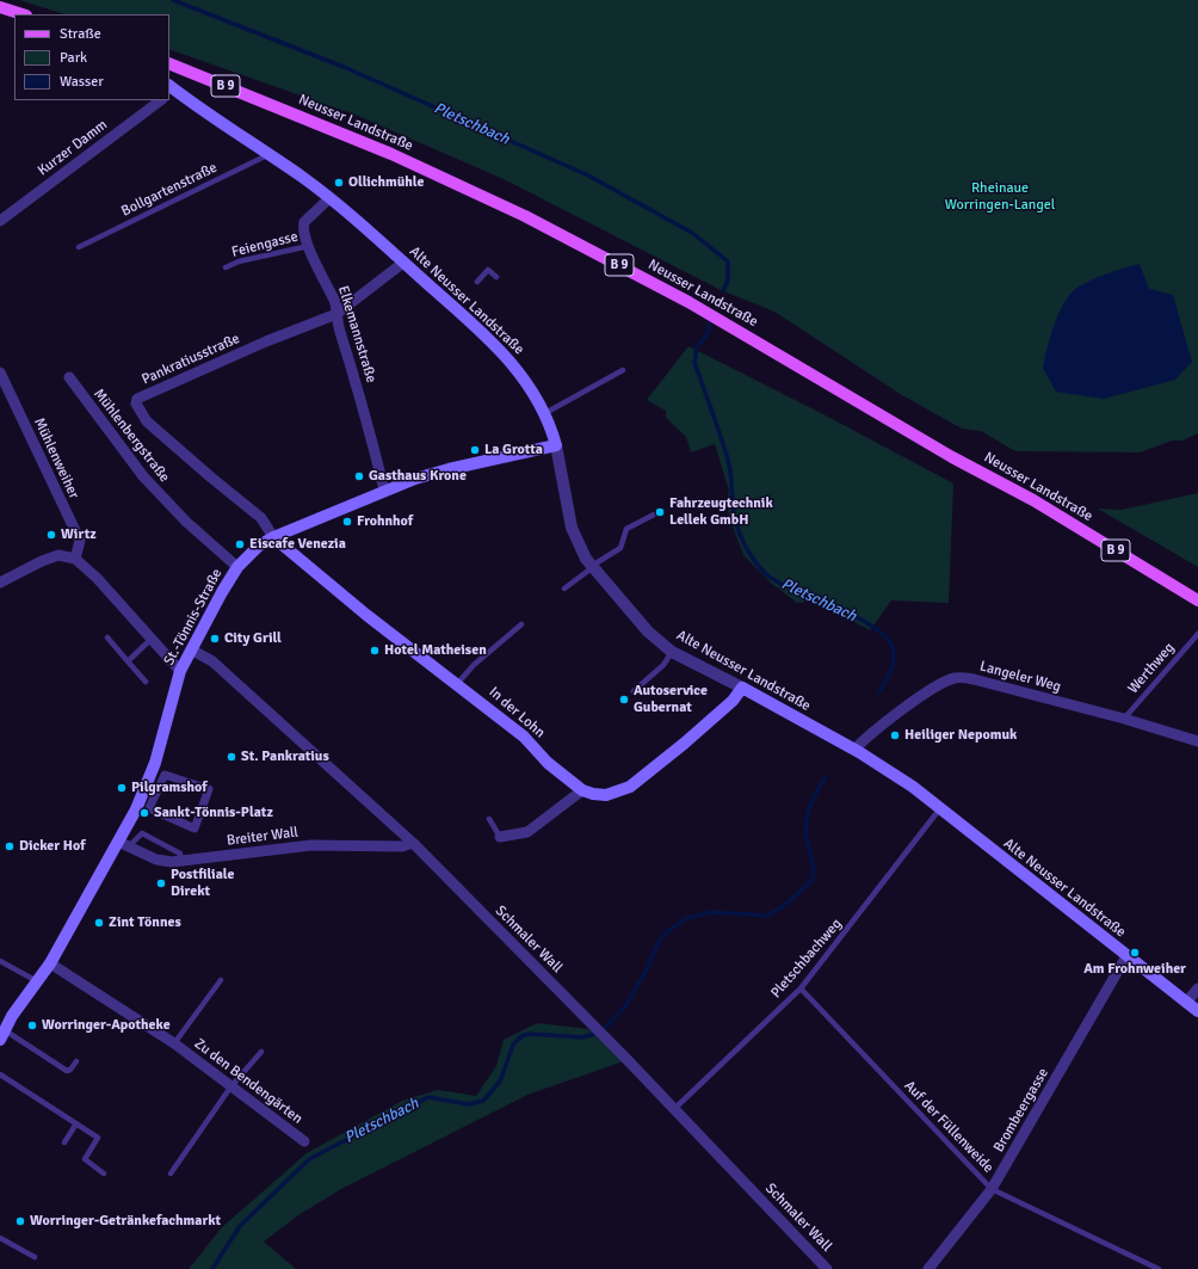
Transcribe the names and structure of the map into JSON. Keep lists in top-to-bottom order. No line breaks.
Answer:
{"streets":{"main road":["B 9","Neusser Landstraße","Alte Neusser Landstraße","St.-Tönnis-Straße","In der Lohn"],"street":["Kurzer Damm","Elkemannstraße","Pankratiusstraße","Mühlenbergstraße","Mühlenweiher","Langeler Weg","Breiter Wall","Schmaler Wall","Zu den Bendengärten","Brombeergasse"],"lane":["Bollgartenstraße","Feiengasse","Werthweg","Pletschbachweg","Auf der Füllenweide"]},"crossings":[["Bollgartenstraße","Alte Neusser Landstraße"],["Feiengasse","Elkemannstraße"],["Alte Neusser Landstraße","Elkemannstraße"],["Alte Neusser Landstraße","Pankratiusstraße"],["Alte Neusser Landstraße","St.-Tönnis-Straße"],["Alte Neusser Landstraße","Langeler Weg"],["Alte Neusser Landstraße","In der Lohn"],["Alte Neusser Landstraße","Pletschbachweg"],["Alte Neusser Landstraße","Brombeergasse"],["Elkemannstraße","Pankratiusstraße"],["Elkemannstraße","St.-Tönnis-Straße"],["Pankratiusstraße","St.-Tönnis-Straße"],["Pankratiusstraße","In der Lohn"],["Mühlenbergstraße","St.-Tönnis-Straße"],["St.-Tönnis-Straße","In der Lohn"],["St.-Tönnis-Straße","Breiter Wall"],["St.-Tönnis-Straße","Schmaler Wall"],["St.-Tönnis-Straße","Zu den Bendengärten"],["Werthweg","Langeler Weg"],["Breiter Wall","Schmaler Wall"],["Schmaler Wall","Pletschbachweg"],["Pletschbachweg","Auf der Füllenweide"],["Brombeergasse","Auf der Füllenweide"]],"water":["Pletschbach"],"parks":["Rheinaue Worringen-Langel"],"places":["Ollichmühle","La Grotta","Gasthaus Krone","Fahrzeugtechnik Lellek GmbH","Frohnhof","Wirtz","Eiscafe Venezia","City Grill","Hotel Matheisen","Autoservice Gubernat","Heiliger Nepomuk","St. Pankratius","Pilgramshof","Sankt-Tönnis-Platz","Dicker Hof","Postfiliale Direkt","Zint Tönnes","Am Frohnweiher","Worringer-Apotheke","Worringer-Getränkefachmarkt"],"legend":["Straße","Park","Wasser"]}
